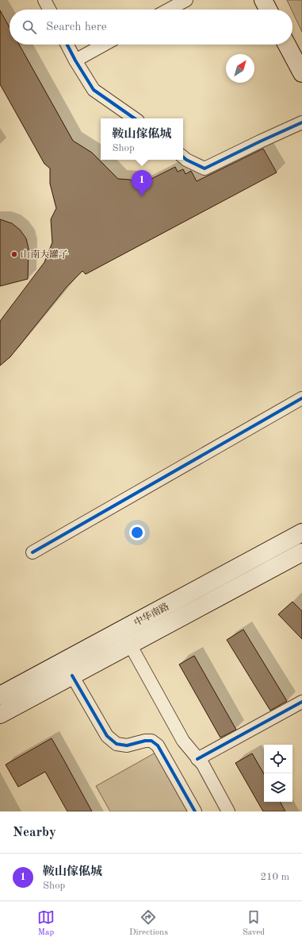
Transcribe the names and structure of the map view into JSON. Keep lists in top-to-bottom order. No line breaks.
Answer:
{"streets":{"main road":["中华南路"]},"places":["山南大罐子"],"north":"top right","page":{"search":"Search here","popup":["鞍山傢俬城","Shop"],"pins":"1","heading":"Nearby","list":[{"mark":"1","name":"鞍山傢俬城","note":"Shop","value":"210 m"}],"nav":["Map","Directions","Saved"]}}
